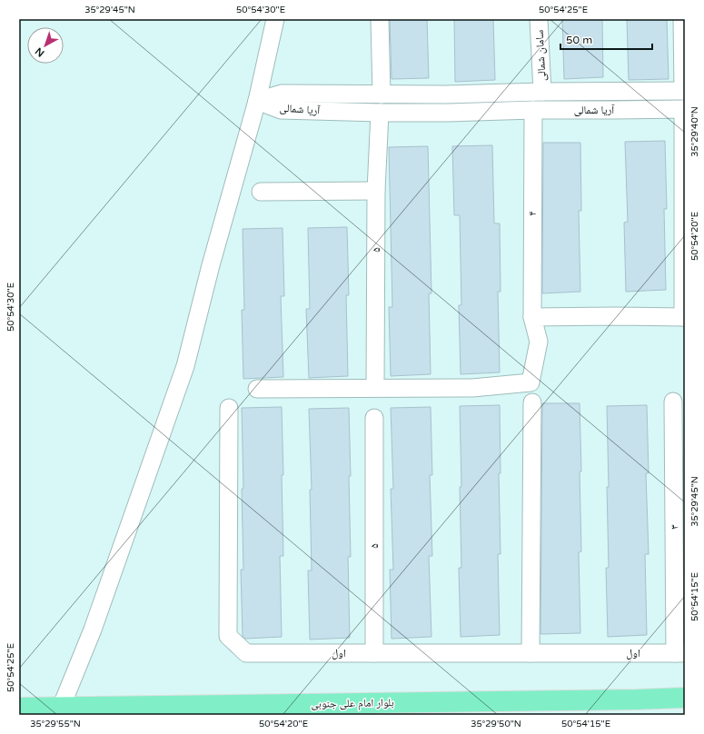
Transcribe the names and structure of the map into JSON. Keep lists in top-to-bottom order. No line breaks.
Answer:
{"streets":{"main road":["بلوار امام علی جنوبی"],"street":["سامان شمالی","آریا شمالی","۴","۵","۳","اول"]},"crossings":[["سامان شمالی","آریا شمالی"],["آریا شمالی","۴"],["آریا شمالی","۵"],["۴","۵"],["۵","اول"],["۳","اول"]],"scale_bar":"50 m","north":"bottom left","coordinates":["35°29'45\"N","50°54'30\"E","50°54'25\"E","35°29'40\"N","50°54'20\"E","50°54'15\"E","35°29'55\"N","35°29'50\"N"]}
